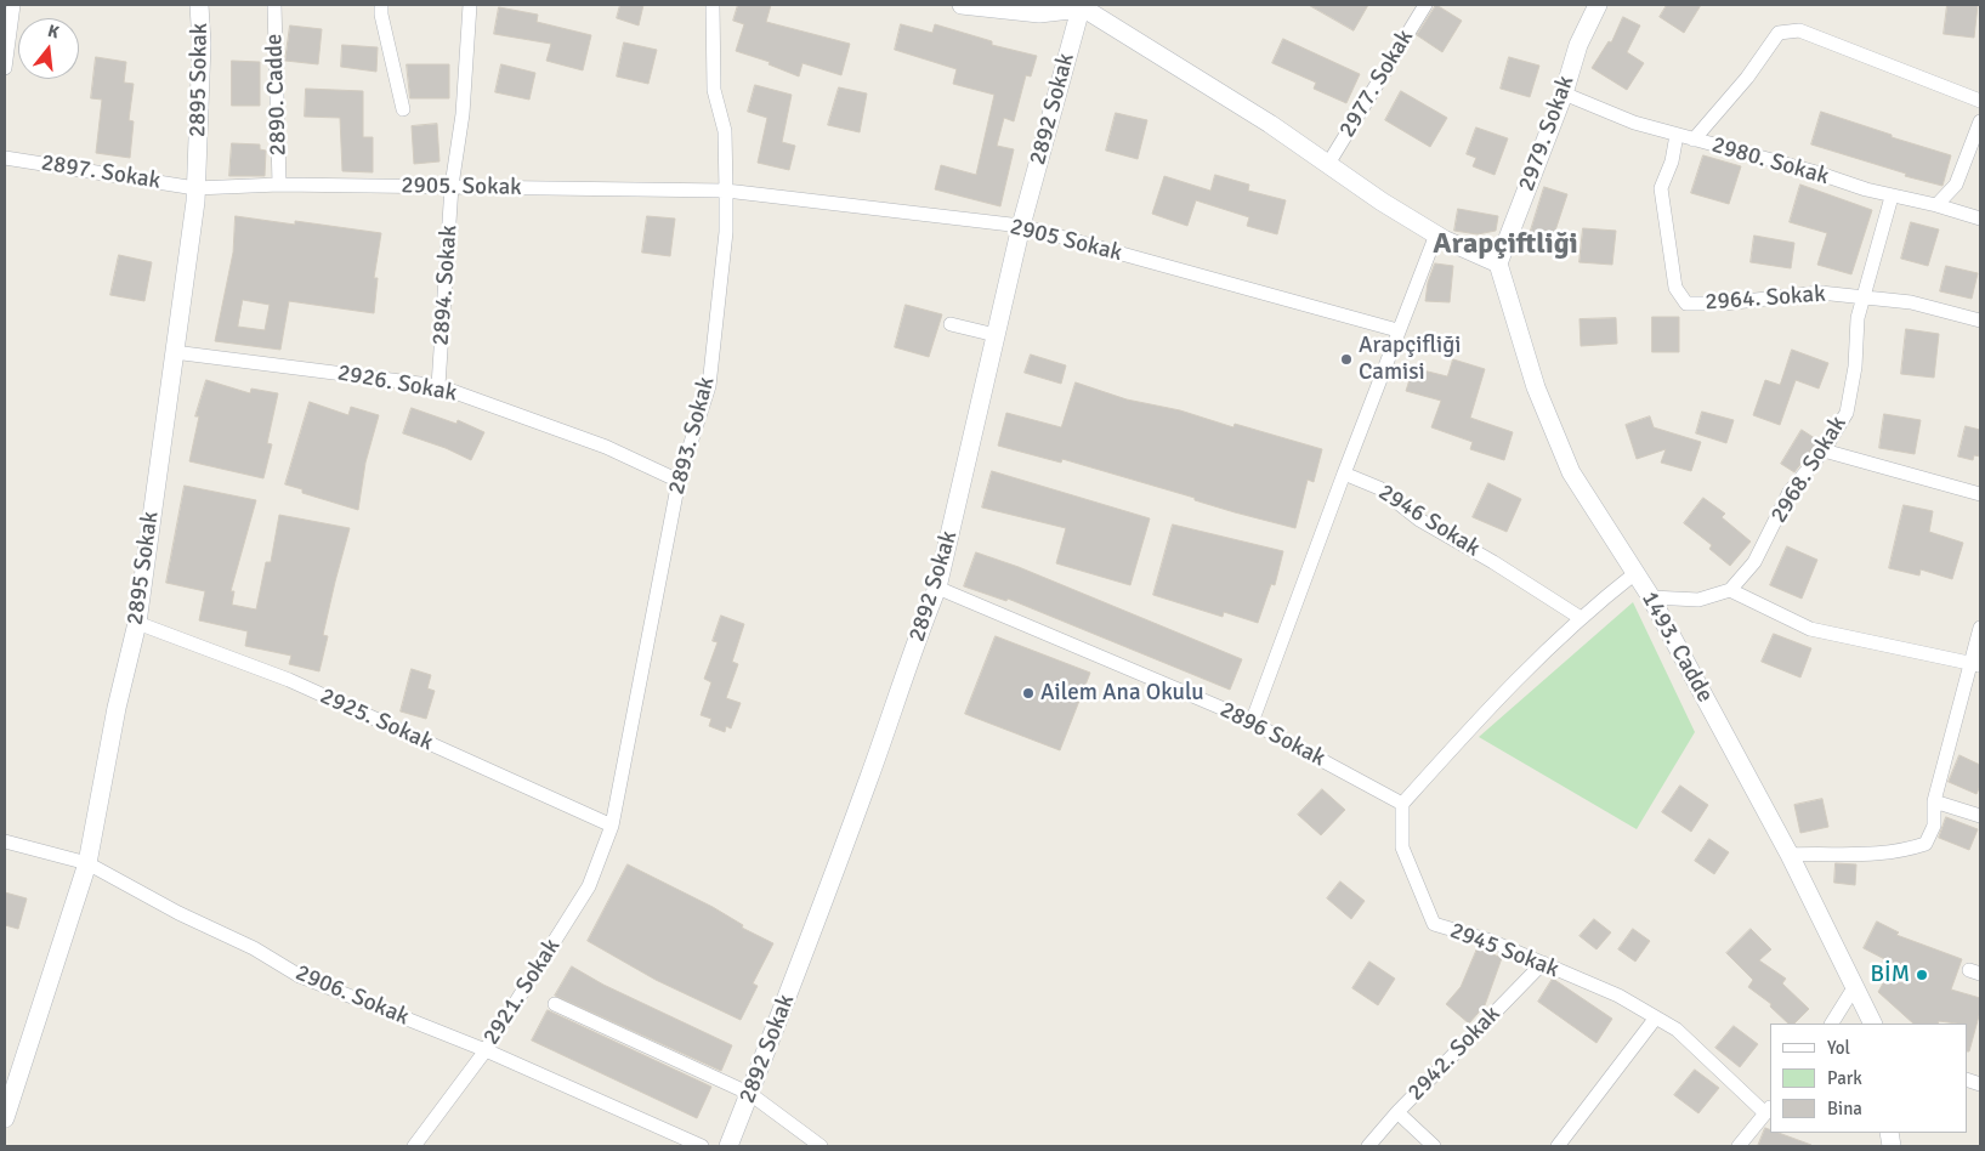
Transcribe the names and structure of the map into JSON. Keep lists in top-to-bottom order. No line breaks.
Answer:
{"streets":{"street":["2895 Sokak","2977. Sokak","2890. Cadde","2892 Sokak","2979. Sokak","2980. Sokak","2897. Sokak","2905. Sokak","2905 Sokak","2894. Sokak","2964. Sokak","2926. Sokak","2893. Sokak","2968. Sokak","2946 Sokak","1493. Cadde","2925. Sokak","2896 Sokak","2945 Sokak","2921. Sokak","2906. Sokak","2942. Sokak"]},"crossings":[["2895 Sokak","2897. Sokak"],["2895 Sokak","2905. Sokak"],["2895 Sokak","2926. Sokak"],["2895 Sokak","2925. Sokak"],["2895 Sokak","2906. Sokak"],["2890. Cadde","2905. Sokak"],["2892 Sokak","2905 Sokak"],["2892 Sokak","2896 Sokak"],["2979. Sokak","2980. Sokak"],["2979. Sokak","1493. Cadde"],["2980. Sokak","2964. Sokak"],["2980. Sokak","2968. Sokak"],["2897. Sokak","2905. Sokak"],["2905. Sokak","2905 Sokak"],["2905. Sokak","2894. Sokak"],["2905. Sokak","2893. Sokak"],["2905 Sokak","2893. Sokak"],["2894. Sokak","2926. Sokak"],["2964. Sokak","2968. Sokak"],["2926. Sokak","2893. Sokak"],["2893. Sokak","2925. Sokak"],["2893. Sokak","2921. Sokak"],["2925. Sokak","2921. Sokak"],["2896 Sokak","2945 Sokak"],["2945 Sokak","2942. Sokak"],["2921. Sokak","2906. Sokak"]],"districts":["Arapçiftliği"],"places":["Arapçifliği Camisi","Ailem Ana Okulu","BİM"],"legend":["Yol","Park","Bina"],"north":"top"}
